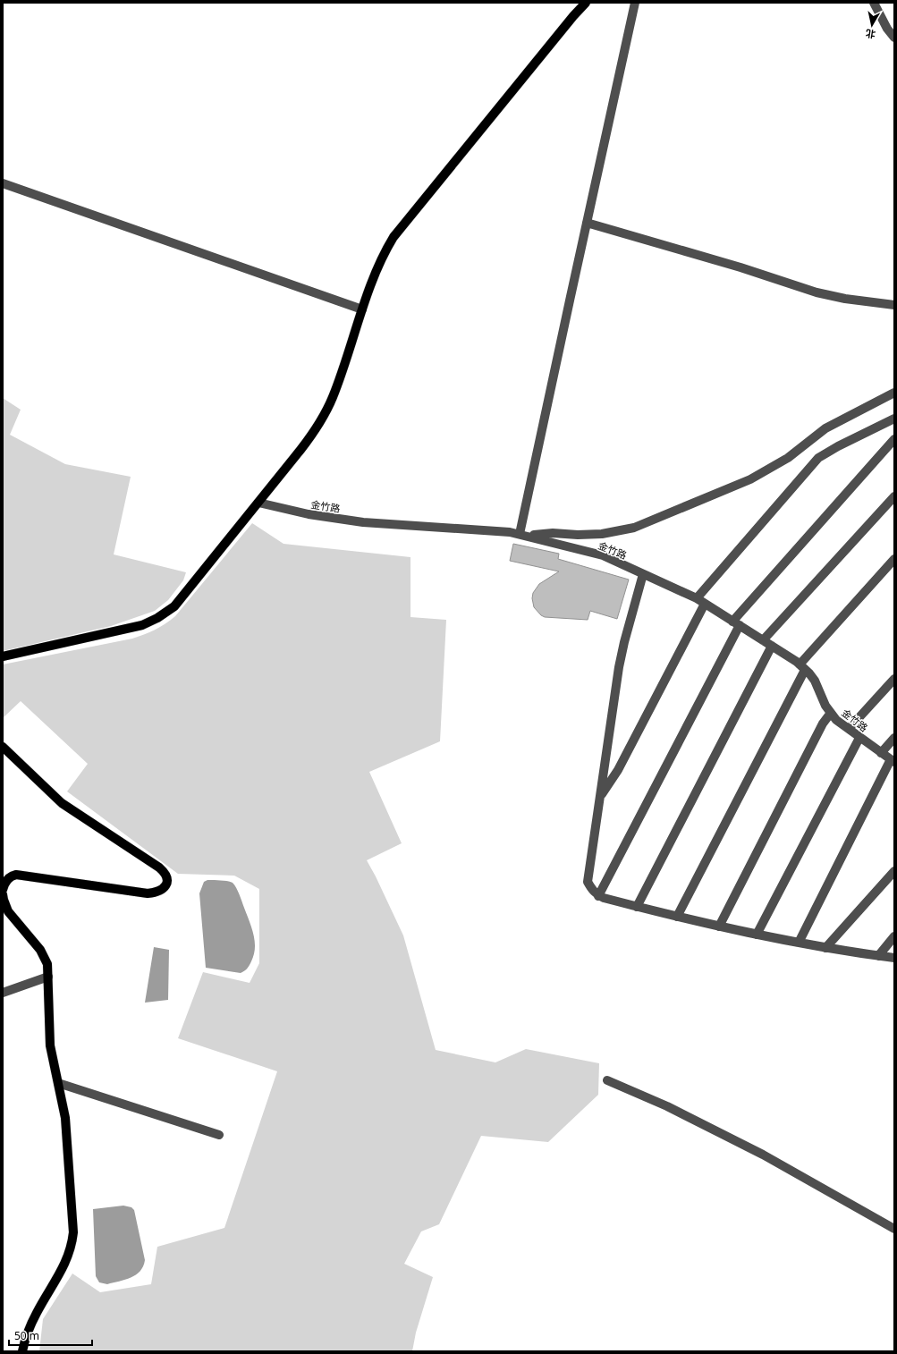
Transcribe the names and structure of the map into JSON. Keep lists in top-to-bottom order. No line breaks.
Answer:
{"streets":{"street":["金竹路"]},"scale_bar":"50 m","north":"bottom"}
